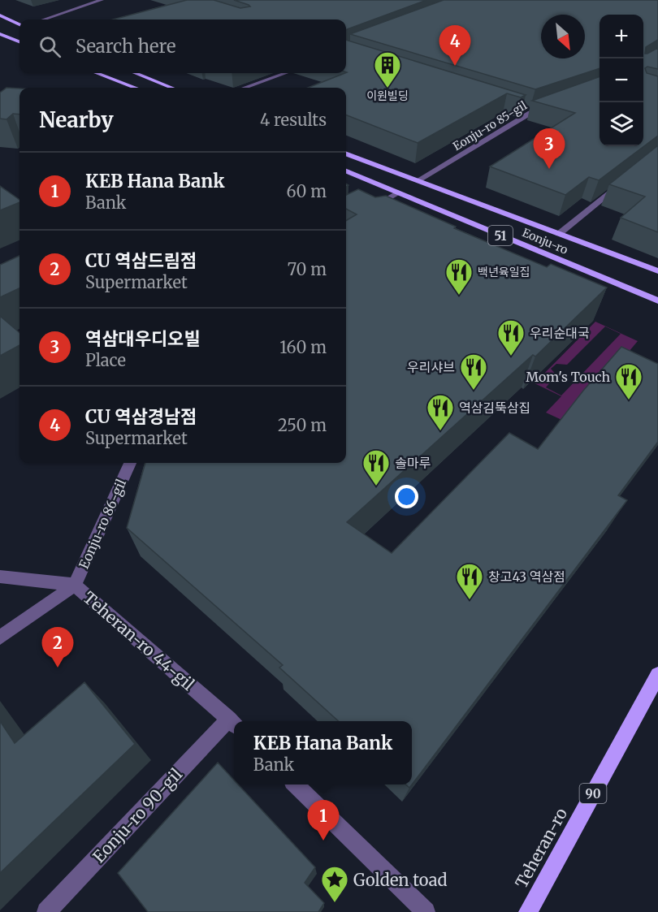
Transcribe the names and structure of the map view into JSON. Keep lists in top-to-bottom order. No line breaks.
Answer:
{"streets":{"main road":["51","Eonju-ro","90","Teheran-ro"],"street":["Eonju-ro 85-gil","Eonju-ro 86-gil","Teheran-ro 44-gil","Eonju-ro 90-gil"]},"crossings":[["Eonju-ro 85-gil","Eonju-ro"],["Eonju-ro 86-gil","Teheran-ro 44-gil"],["Teheran-ro 44-gil","Eonju-ro 90-gil"]],"places":{"building":["이원빌딩"],"restaurant":["백년육일집","우리순대국","우리샤브","Mom's Touch","역삼김뚝삼집","솔마루","창고43 역삼점"],"place":["Golden toad"]},"north":"bottom right","page":{"map_buttons":["+","−"],"search":"Search here","pins":["4","3","2","1"],"heading":["Nearby","4 results"],"list":[{"mark":"1","name":"KEB Hana Bank","note":"Bank","value":"60 m"},{"mark":"2","name":"CU 역삼드림점","note":"Supermarket","value":"70 m"},{"mark":"3","name":"역삼대우디오빌","note":"Place","value":"160 m"},{"mark":"4","name":"CU 역삼경남점","note":"Supermarket","value":"250 m"}],"popup":["KEB Hana Bank","Bank"]}}
